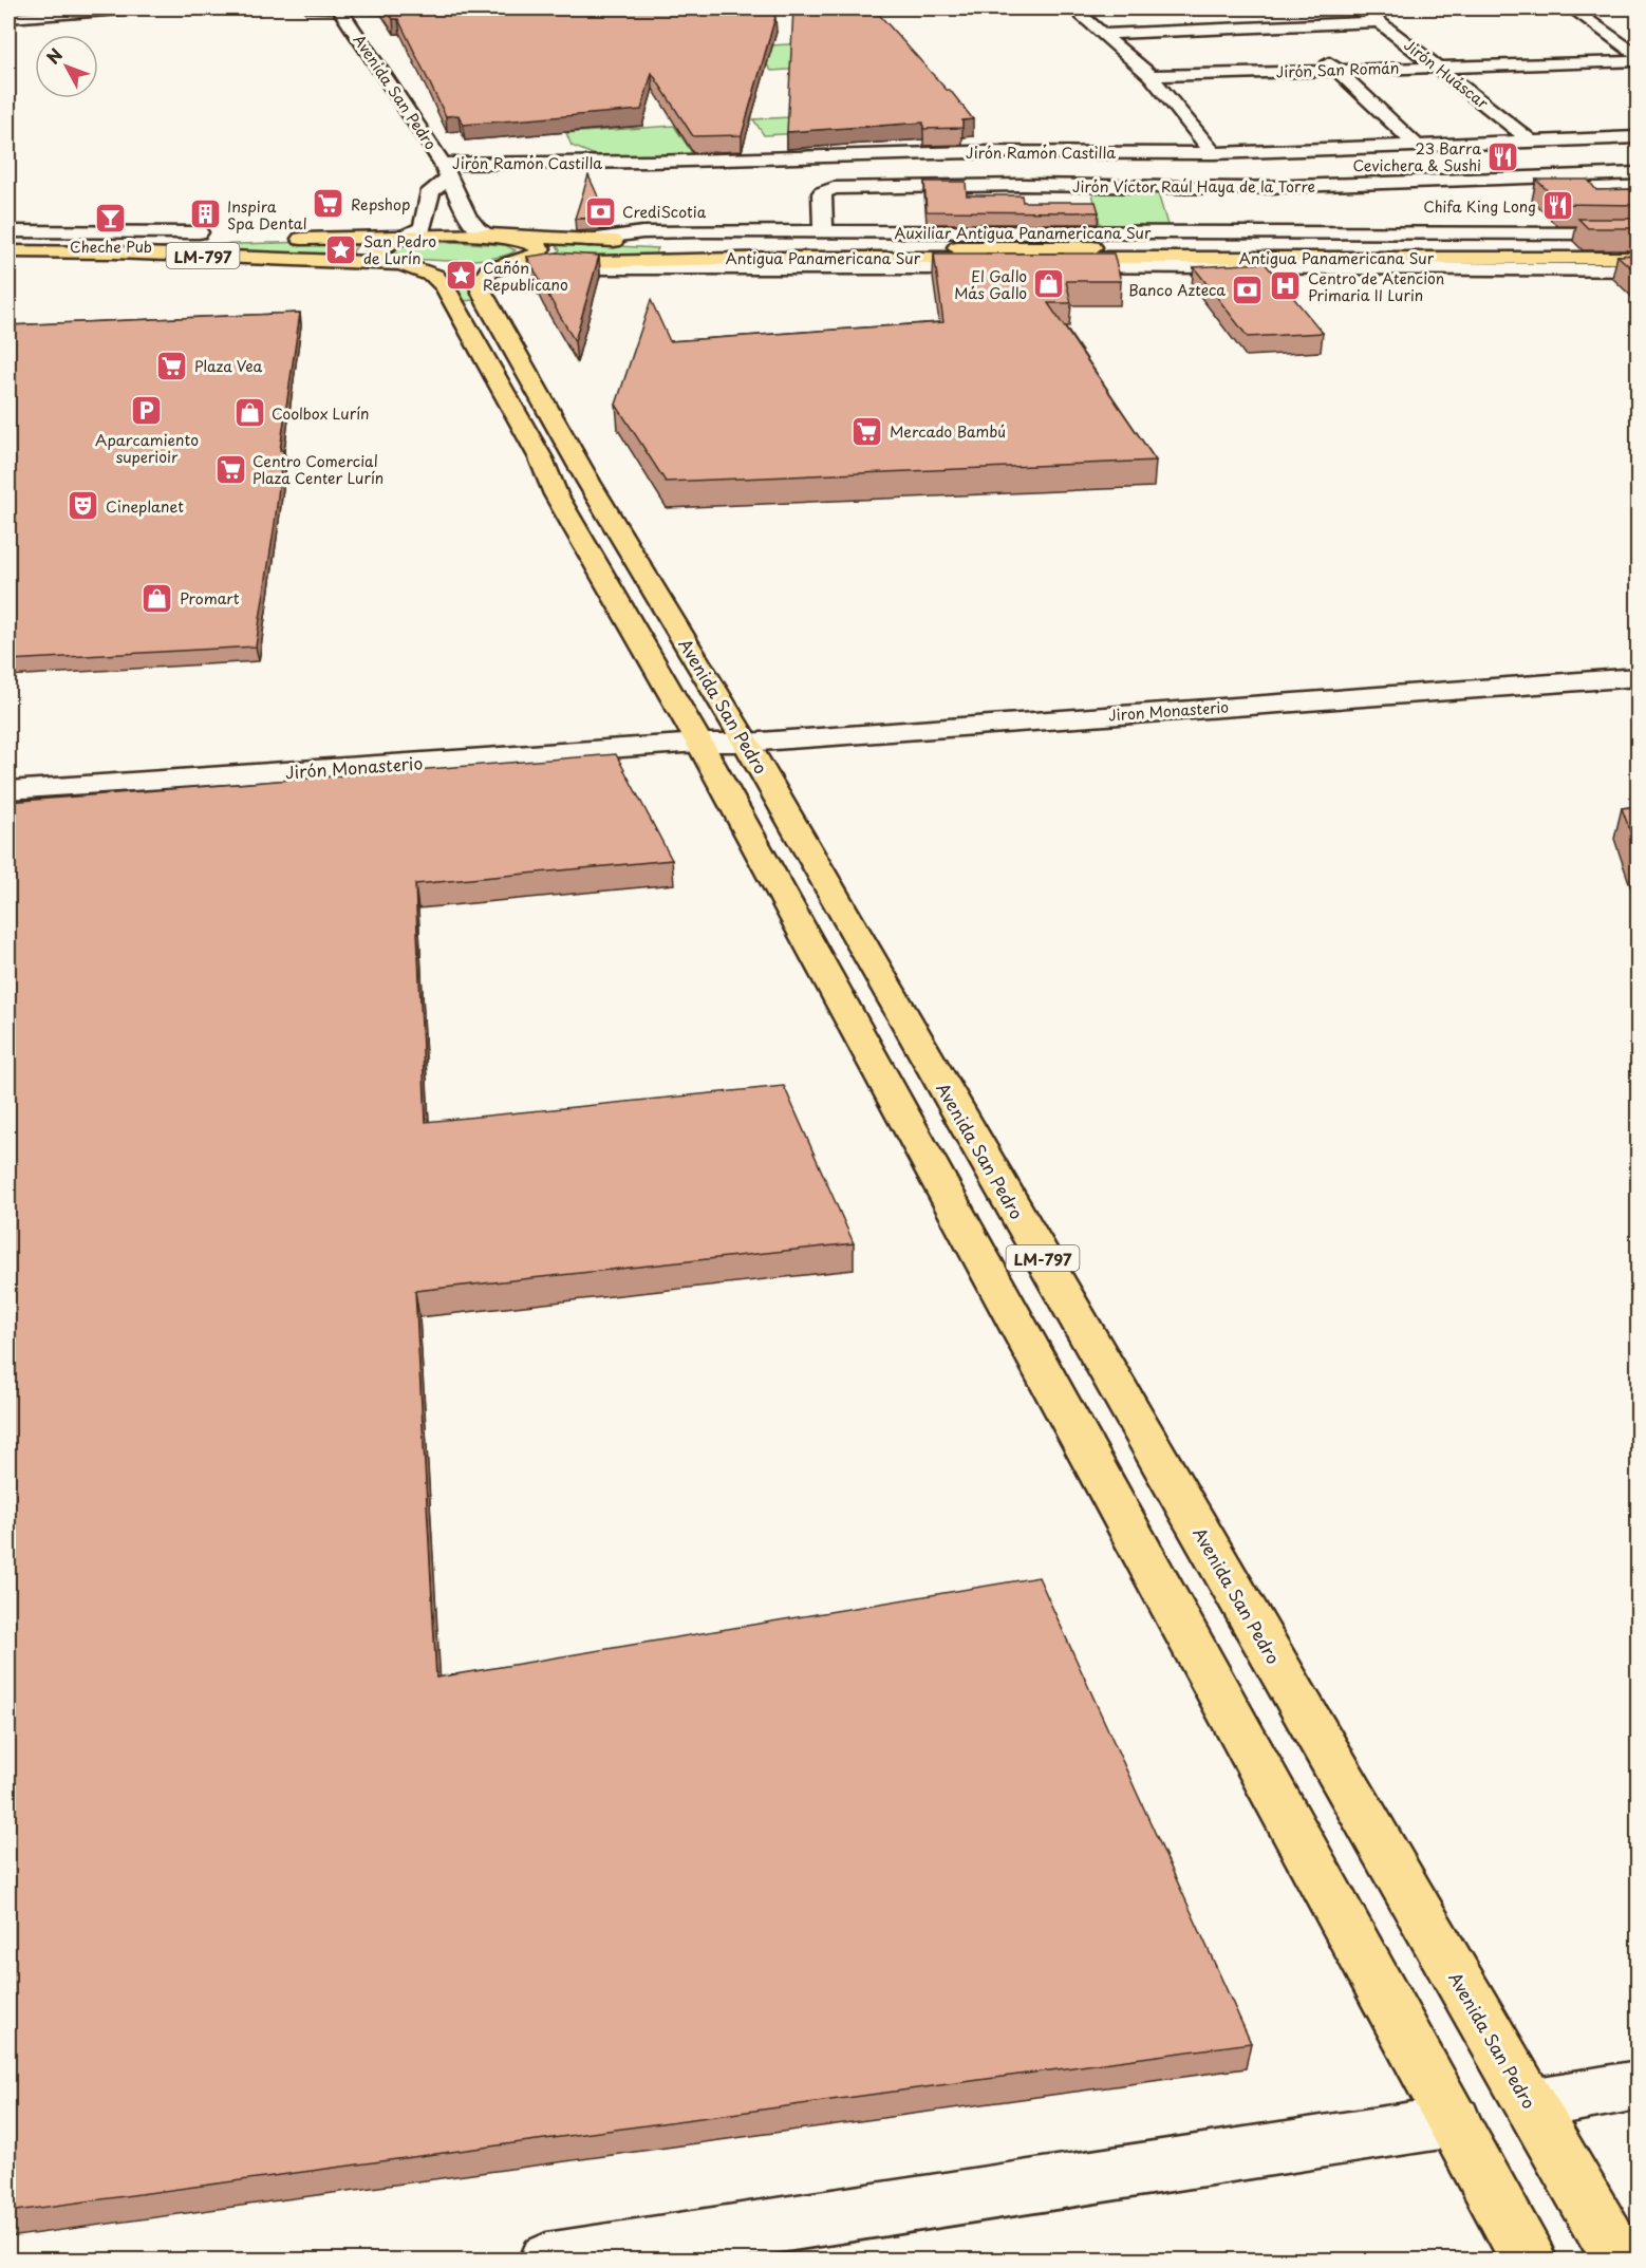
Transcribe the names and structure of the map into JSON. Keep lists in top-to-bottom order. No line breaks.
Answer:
{"streets":{"main road":["Avenida San Pedro","LM-797","Antigua Panamericana Sur"],"street":["Jirón San Román","Jirón Huáscar","Jirón Ramón Castilla","Jirón Víctor Raúl Haya de la Torre","Auxiliar Antigua Panamericana Sur","Jiron Monasterio","Jirón Monasterio"]},"crossings":[["Jirón San Román","Jirón Huáscar"],["Jirón Huáscar","Jirón Ramón Castilla"],["Avenida San Pedro","Jirón Ramón Castilla"],["Avenida San Pedro","Antigua Panamericana Sur"],["Avenida San Pedro","Jiron Monasterio"],["Jirón Víctor Raúl Haya de la Torre","Auxiliar Antigua Panamericana Sur"],["Auxiliar Antigua Panamericana Sur","Antigua Panamericana Sur"],["LM-797","Antigua Panamericana Sur"],["LM-797","Jiron Monasterio"],["LM-797","Jirón Monasterio"],["Jiron Monasterio","Jirón Monasterio"]],"places":{"restaurant":["23 Barra Cevichera & Sushi","Chifa King Long"],"supermarket":["Repshop","Plaza Vea","Mercado Bambú","Centro Comercial Plaza Center Lurín"],"bank":["CrediScotia","Banco Azteca"],"building":["Inspira Spa Dental"],"bar":["Cheche Pub"],"place":["San Pedro de Lurín","Cañón Republicano"],"shop":["El Gallo Más Gallo","Coolbox Lurín","Promart"],"hospital":["Centro de Atencion Primaria II Lurin"],"parking":["Aparcamiento superioir"],"theatre":["Cineplanet"]},"north":"top left"}
